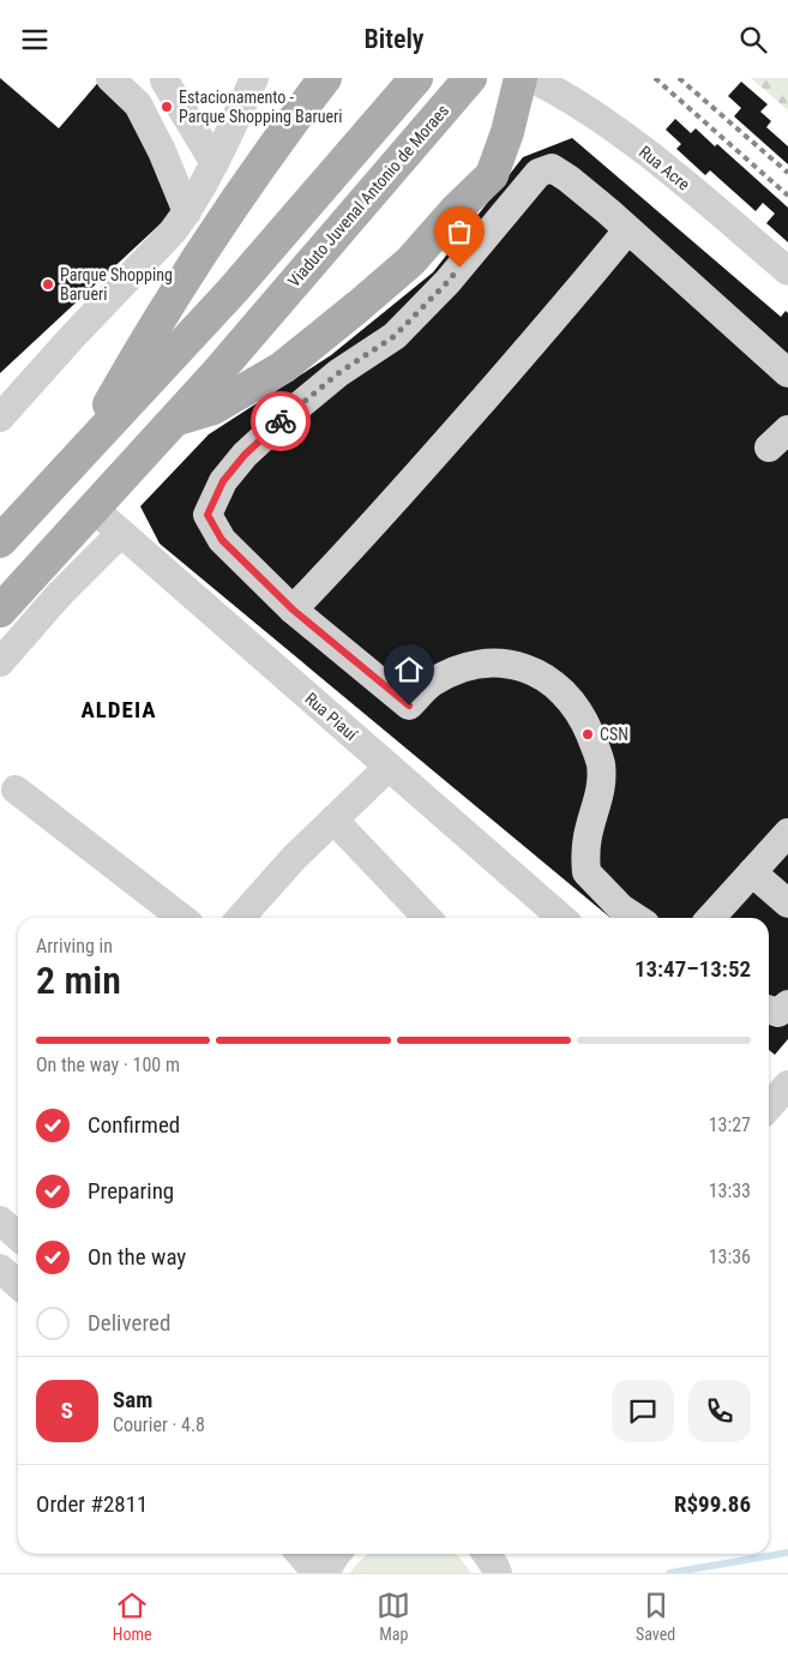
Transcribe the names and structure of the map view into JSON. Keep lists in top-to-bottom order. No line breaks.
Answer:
{"streets":{"main road":["Viaduto Juvenal Antonio de Moraes"],"street":["Rua Acre","Rua Piauí"]},"crossings":[["Viaduto Juvenal Antonio de Moraes","Rua Piauí"]],"districts":["ALDEIA"],"places":["Estacionamento - Parque Shopping Barueri","Parque Shopping Barueri","CSN"],"page":{"header":"Bitely","heading":["2 min","Arriving in","13:47–13:52"],"panel":["Sam","Courier · 4.8","Order #2811","R$99.86"],"bar":"On the way · 100 m","list":[["Confirmed","13:27"],["Preparing","13:33"],["On the way","13:36"],"Delivered"],"round":"S","tabs":["Home","Map","Saved"]}}
